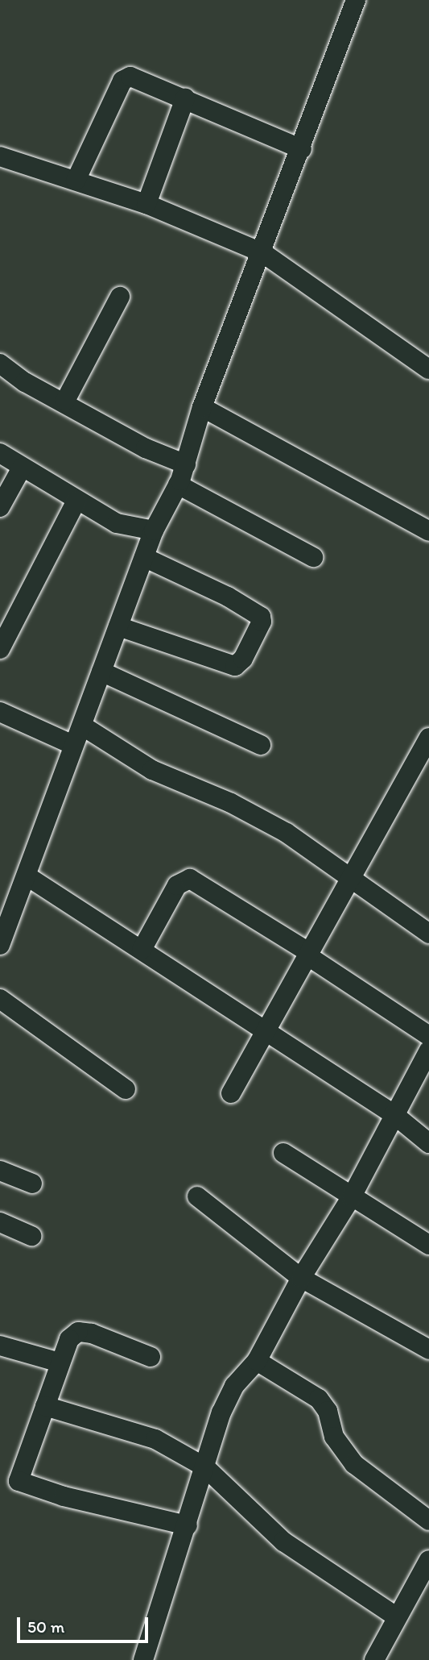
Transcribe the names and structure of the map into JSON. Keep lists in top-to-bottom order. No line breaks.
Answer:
{"scale_bar":"50 m"}
